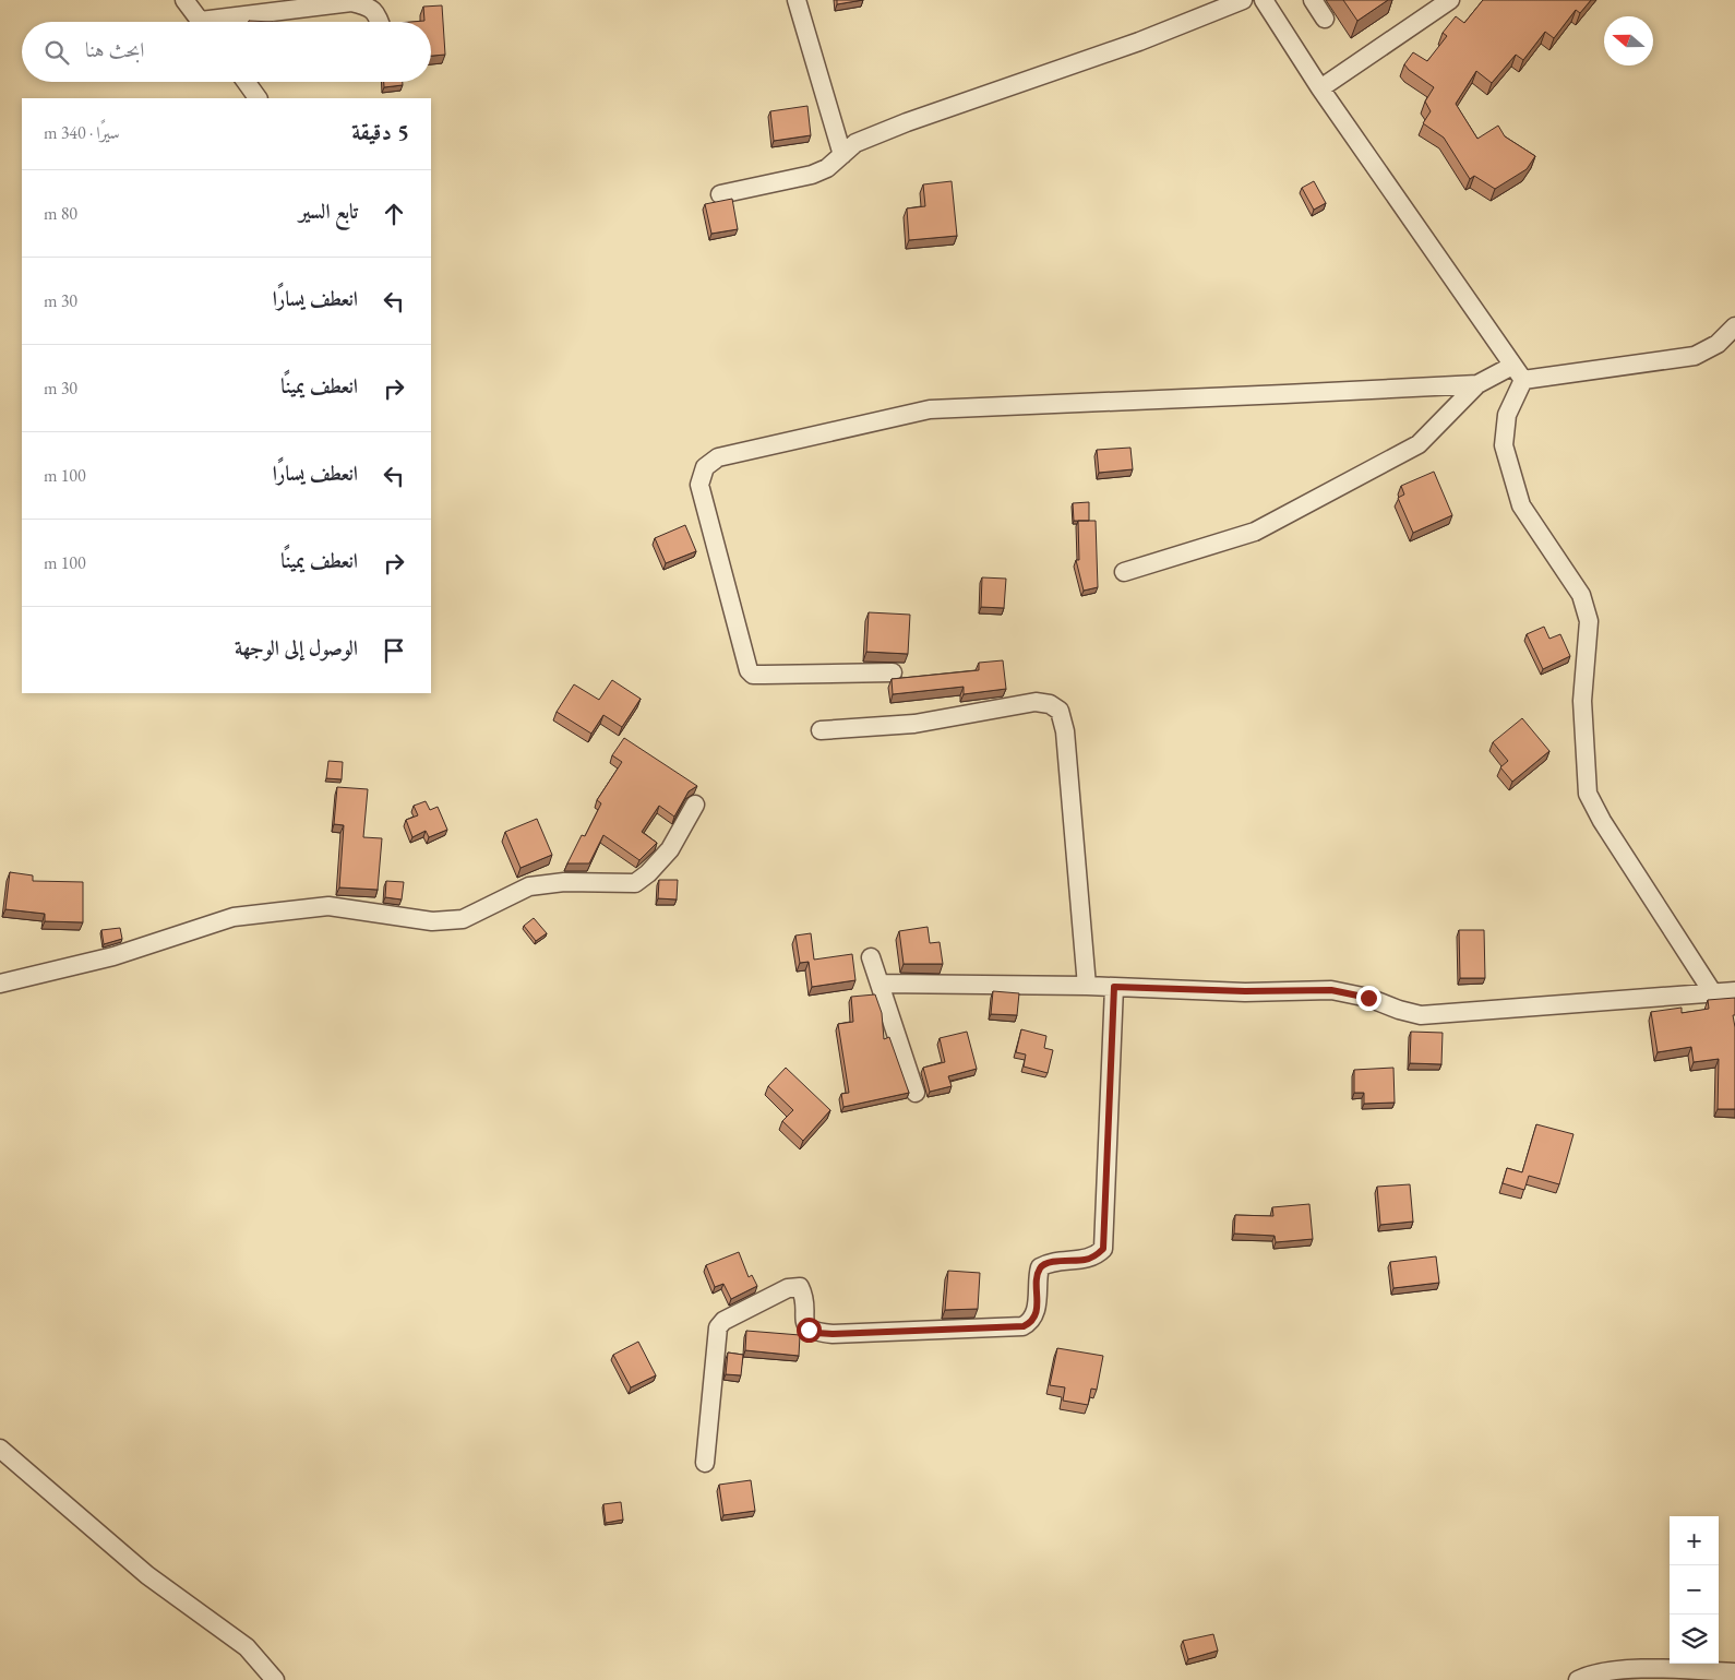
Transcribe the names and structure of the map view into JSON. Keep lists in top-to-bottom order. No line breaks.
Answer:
{"north":"left","page":{"search":"ابحث هنا","heading":["5 دقيقة","سيرًا · 340 m"],"list":[["تابع السير","80 m"],["انعطف يسارًا","30 m"],["انعطف يمينًا","30 m"],["انعطف يسارًا","100 m"],["انعطف يمينًا","100 m"],"الوصول إلى الوجهة"],"map_buttons":["+","−"]}}
